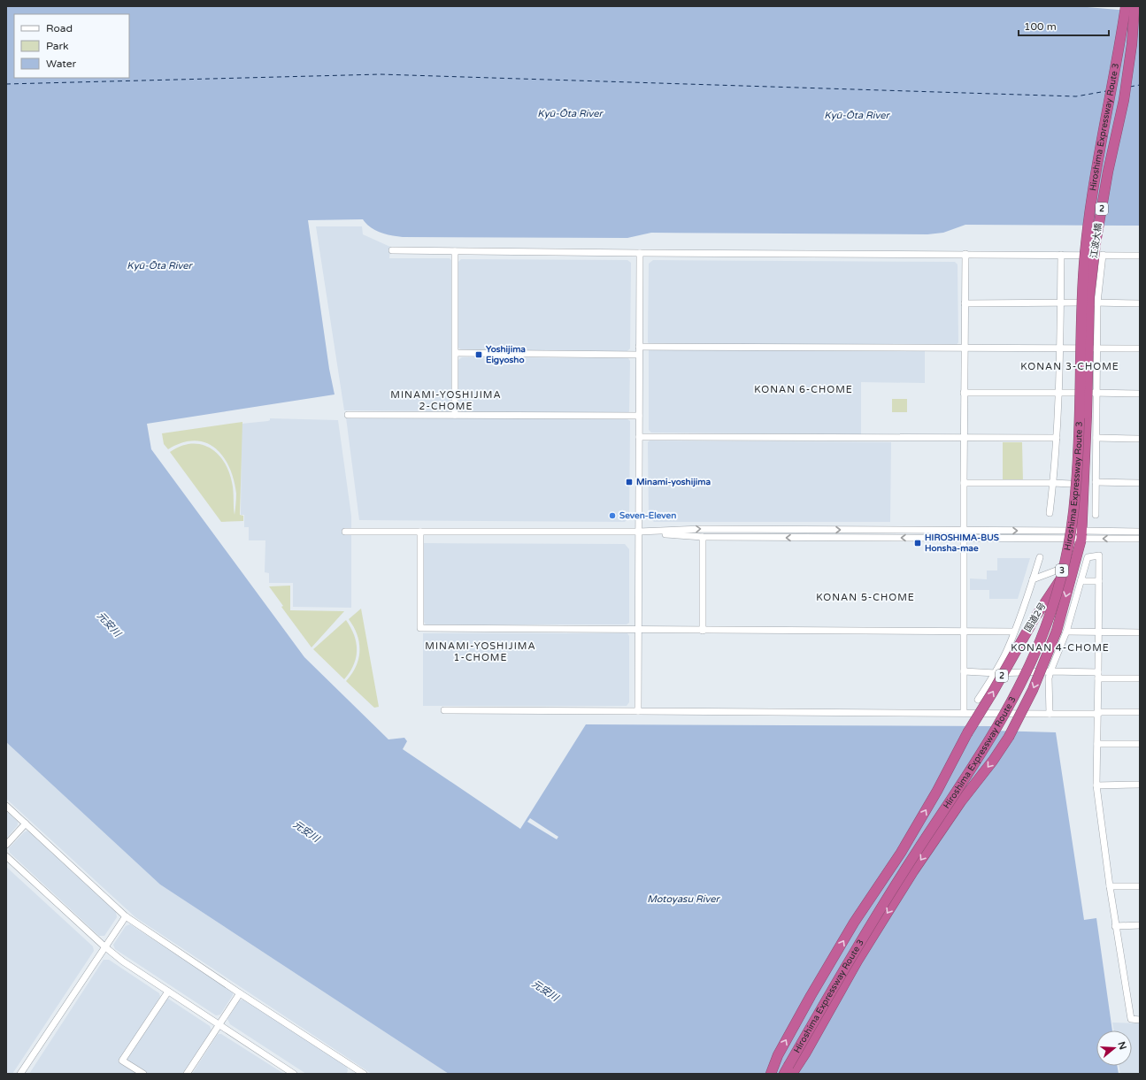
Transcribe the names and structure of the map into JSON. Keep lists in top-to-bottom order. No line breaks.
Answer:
{"streets":{"highway":["Hiroshima Expressway Route 3","2","江波大橋","3","国道2号"]},"crossings":[["Hiroshima Expressway Route 3","国道2号"],["江波大橋","国道2号"]],"districts":["KONAN 3-CHOME","KONAN 6-CHOME","MINAMI-YOSHIJIMA 2-CHOME","KONAN 5-CHOME","MINAMI-YOSHIJIMA 1-CHOME","KONAN 4-CHOME"],"water":["Kyū-Ōta River","元安川","Motoyasu River"],"places":{"transit":["Yoshijima Eigyosho","Minami-yoshijima","HIROSHIMA-BUS Honsha-mae"],"other":["Seven-Eleven"]},"legend":["Road","Park","Water"],"scale_bar":"100 m","north":"right"}
